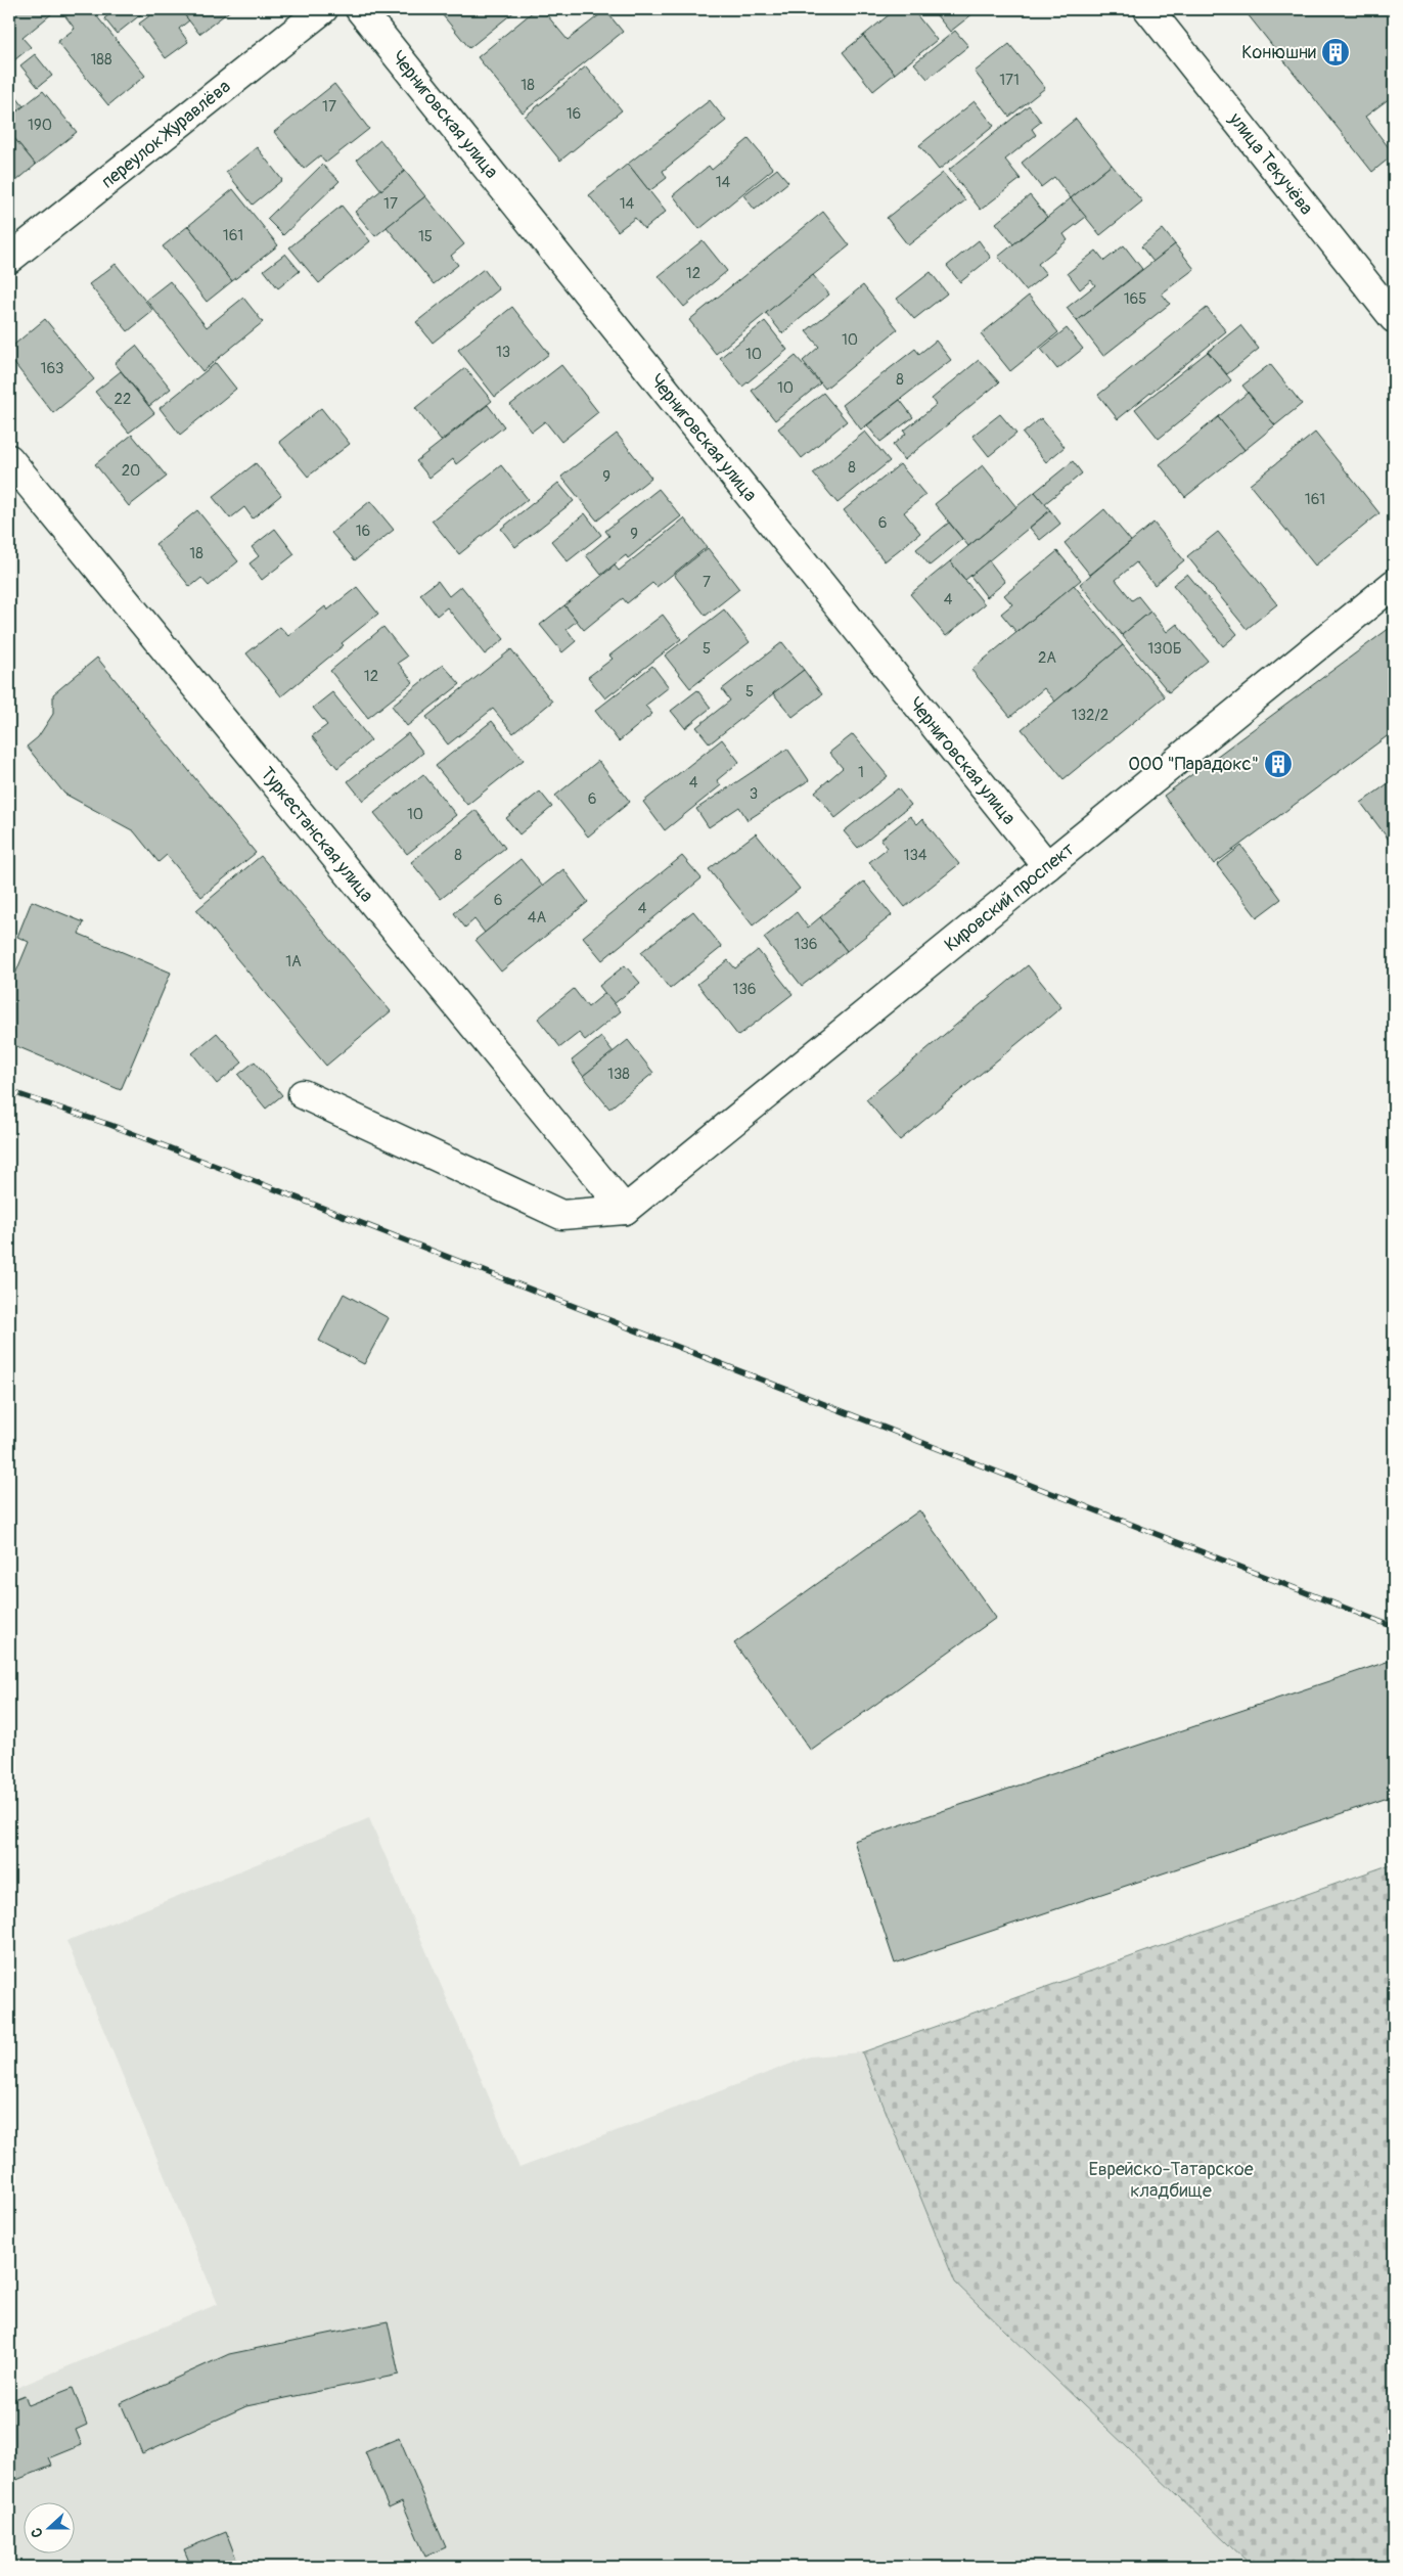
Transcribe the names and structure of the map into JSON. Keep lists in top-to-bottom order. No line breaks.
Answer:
{"streets":{"street":["Черниговская улица","переулок Журавлёва","улица Текучёва","Туркестанская улица","Кировский проспект"]},"crossings":[["Черниговская улица","Кировский проспект"],["Туркестанская улица","Кировский проспект"]],"parks":["Еврейско-Татарское кладбище"],"places":{"building":["Конюшни","ООО \"Парадокс\""]},"house_numbers":["188","171","18","17","16","190","14","17","14","161","15","12","165","10","13","10","163","8","10","22","8","20","9","161","6","16","9","18","7","4","5","130Б","2А","12","5","132/2","1","4","3","6","10","8","134","6","4","4А","136","1А","136","138"],"north":"left"}
